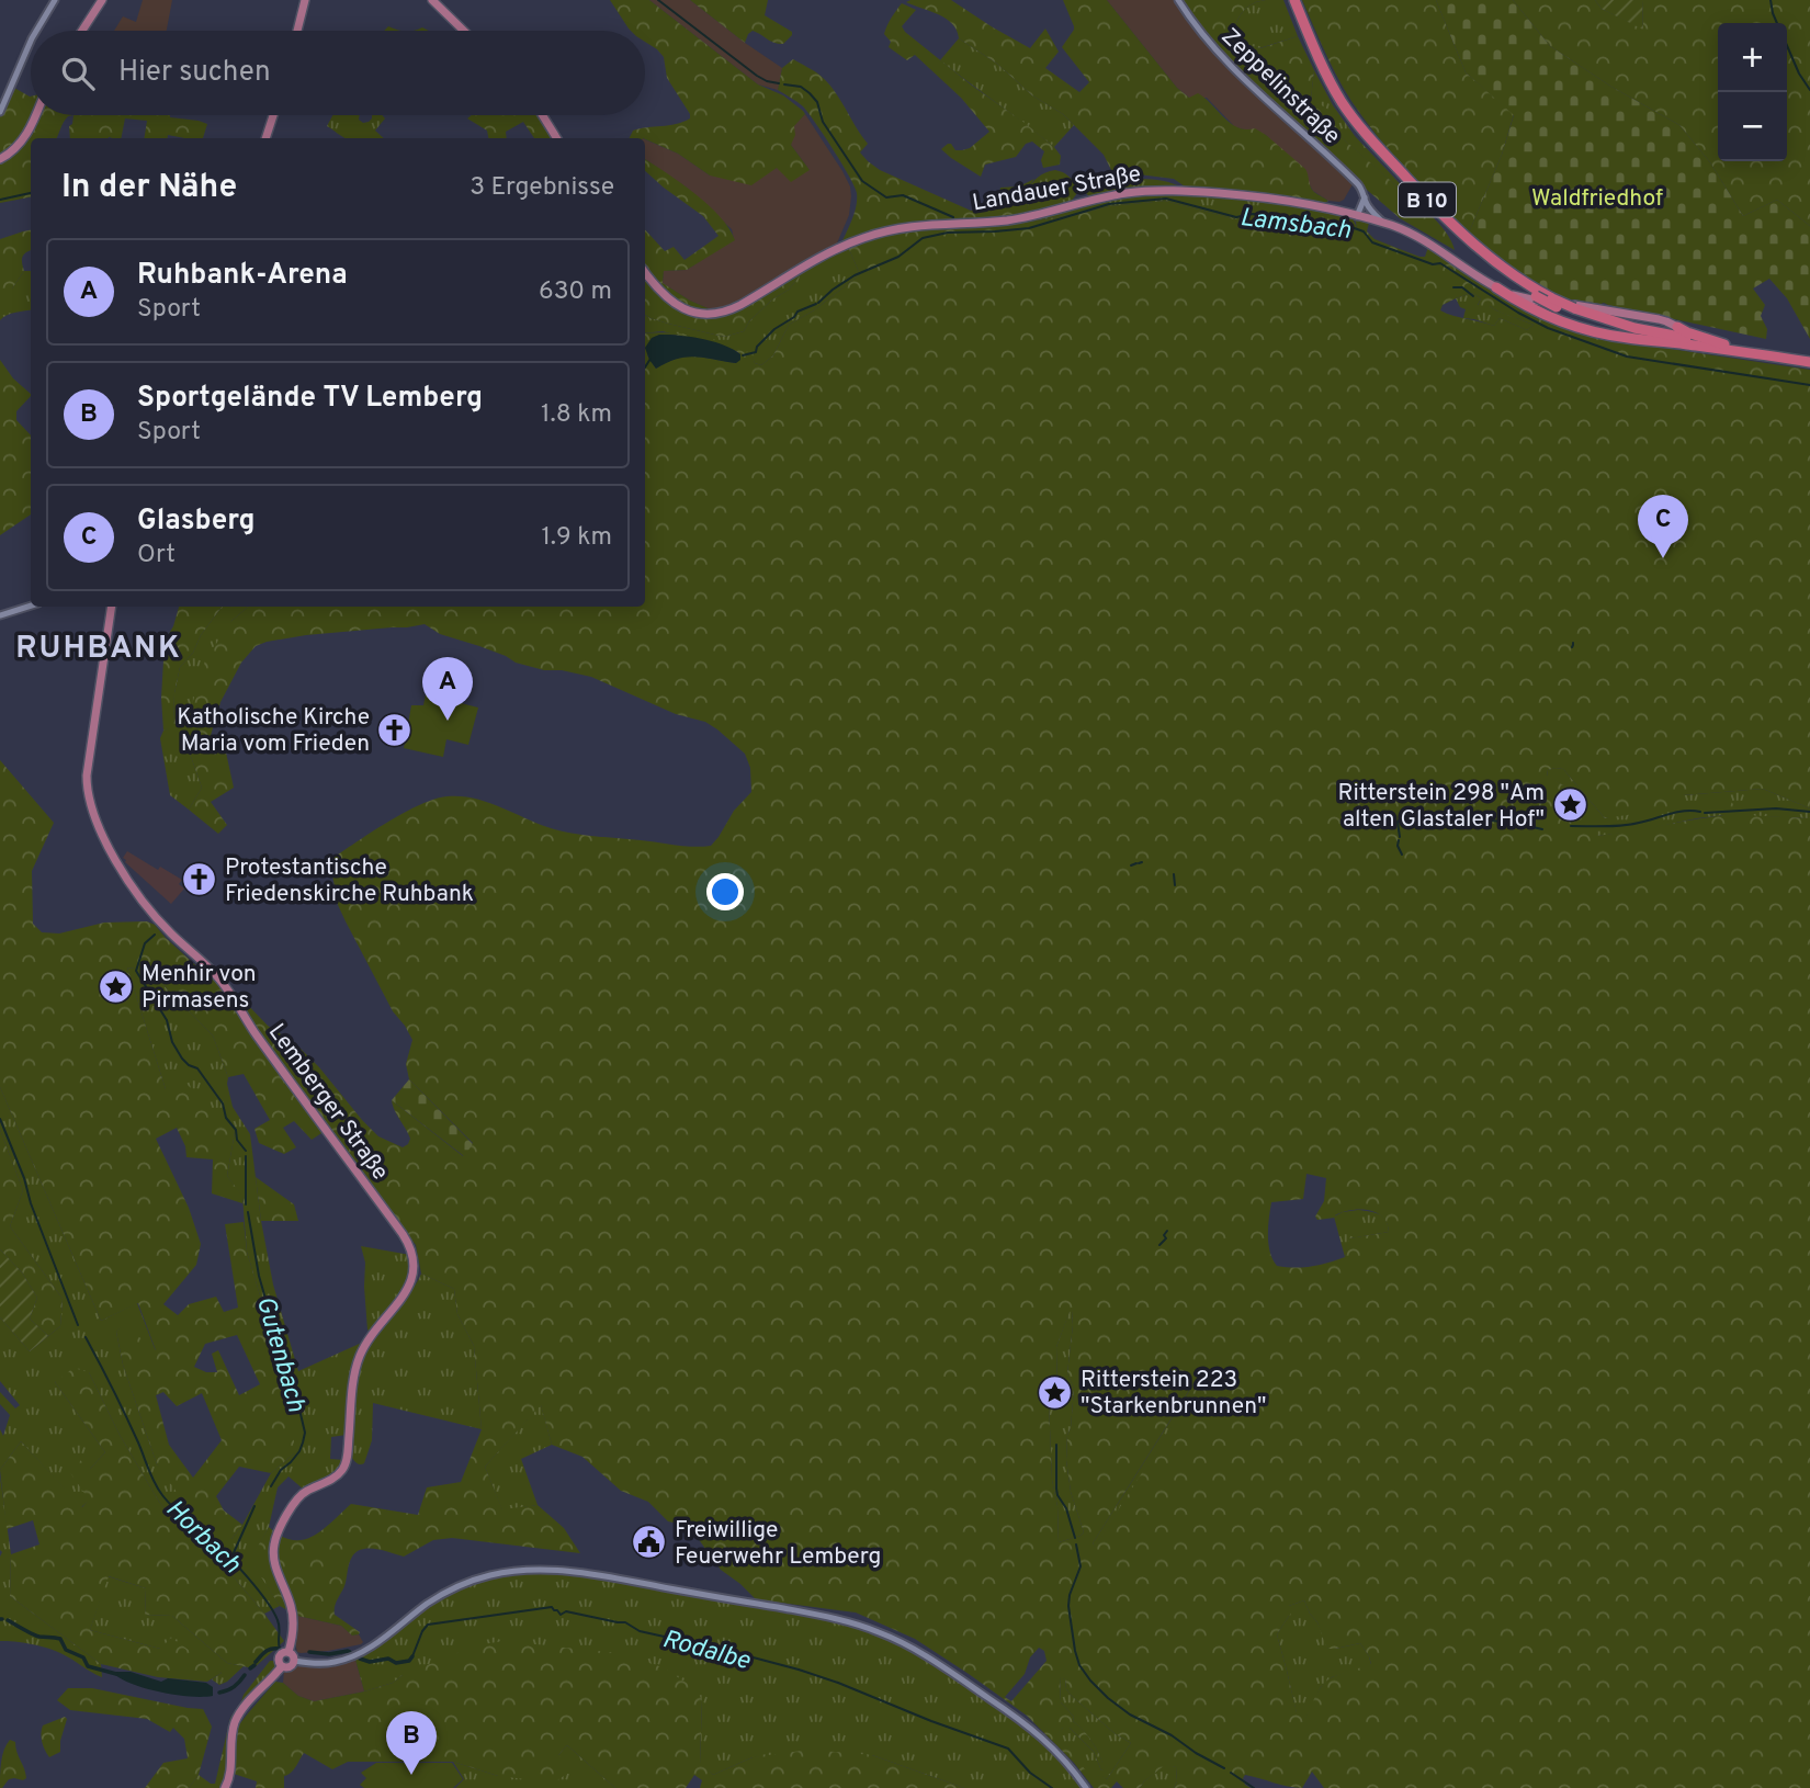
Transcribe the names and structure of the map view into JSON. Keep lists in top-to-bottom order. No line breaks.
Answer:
{"streets":{"highway":["B 10"],"main road":["Landauer Straße","Lemberger Straße"],"street":["Zeppelinstraße"]},"crossings":[["Zeppelinstraße","Landauer Straße"]],"districts":["RUHBANK"],"water":["Lamsbach","Gutenbach","Horbach","Rodalbe"],"parks":["Waldfriedhof"],"places":{"church":["Katholische Kirche Maria vom Frieden","Protestantische Friedenskirche Ruhbank"],"place":["Ritterstein 298 \"Am alten Glastaler Hof\"","Menhir von Pirmasens","Ritterstein 223 \"Starkenbrunnen\""],"public building":["Freiwillige Feuerwehr Lemberg"]},"page":{"map_buttons":["+","−"],"search":"Hier suchen","heading":["In der Nähe","3 Ergebnisse"],"list":[{"mark":"A","name":"Ruhbank-Arena","note":"Sport","value":"630 m"},{"mark":"B","name":"Sportgelände TV Lemberg","note":"Sport","value":"1.8 km"},{"mark":"C","name":"Glasberg","note":"Ort","value":"1.9 km"}],"pins":["C","A","B"]}}
